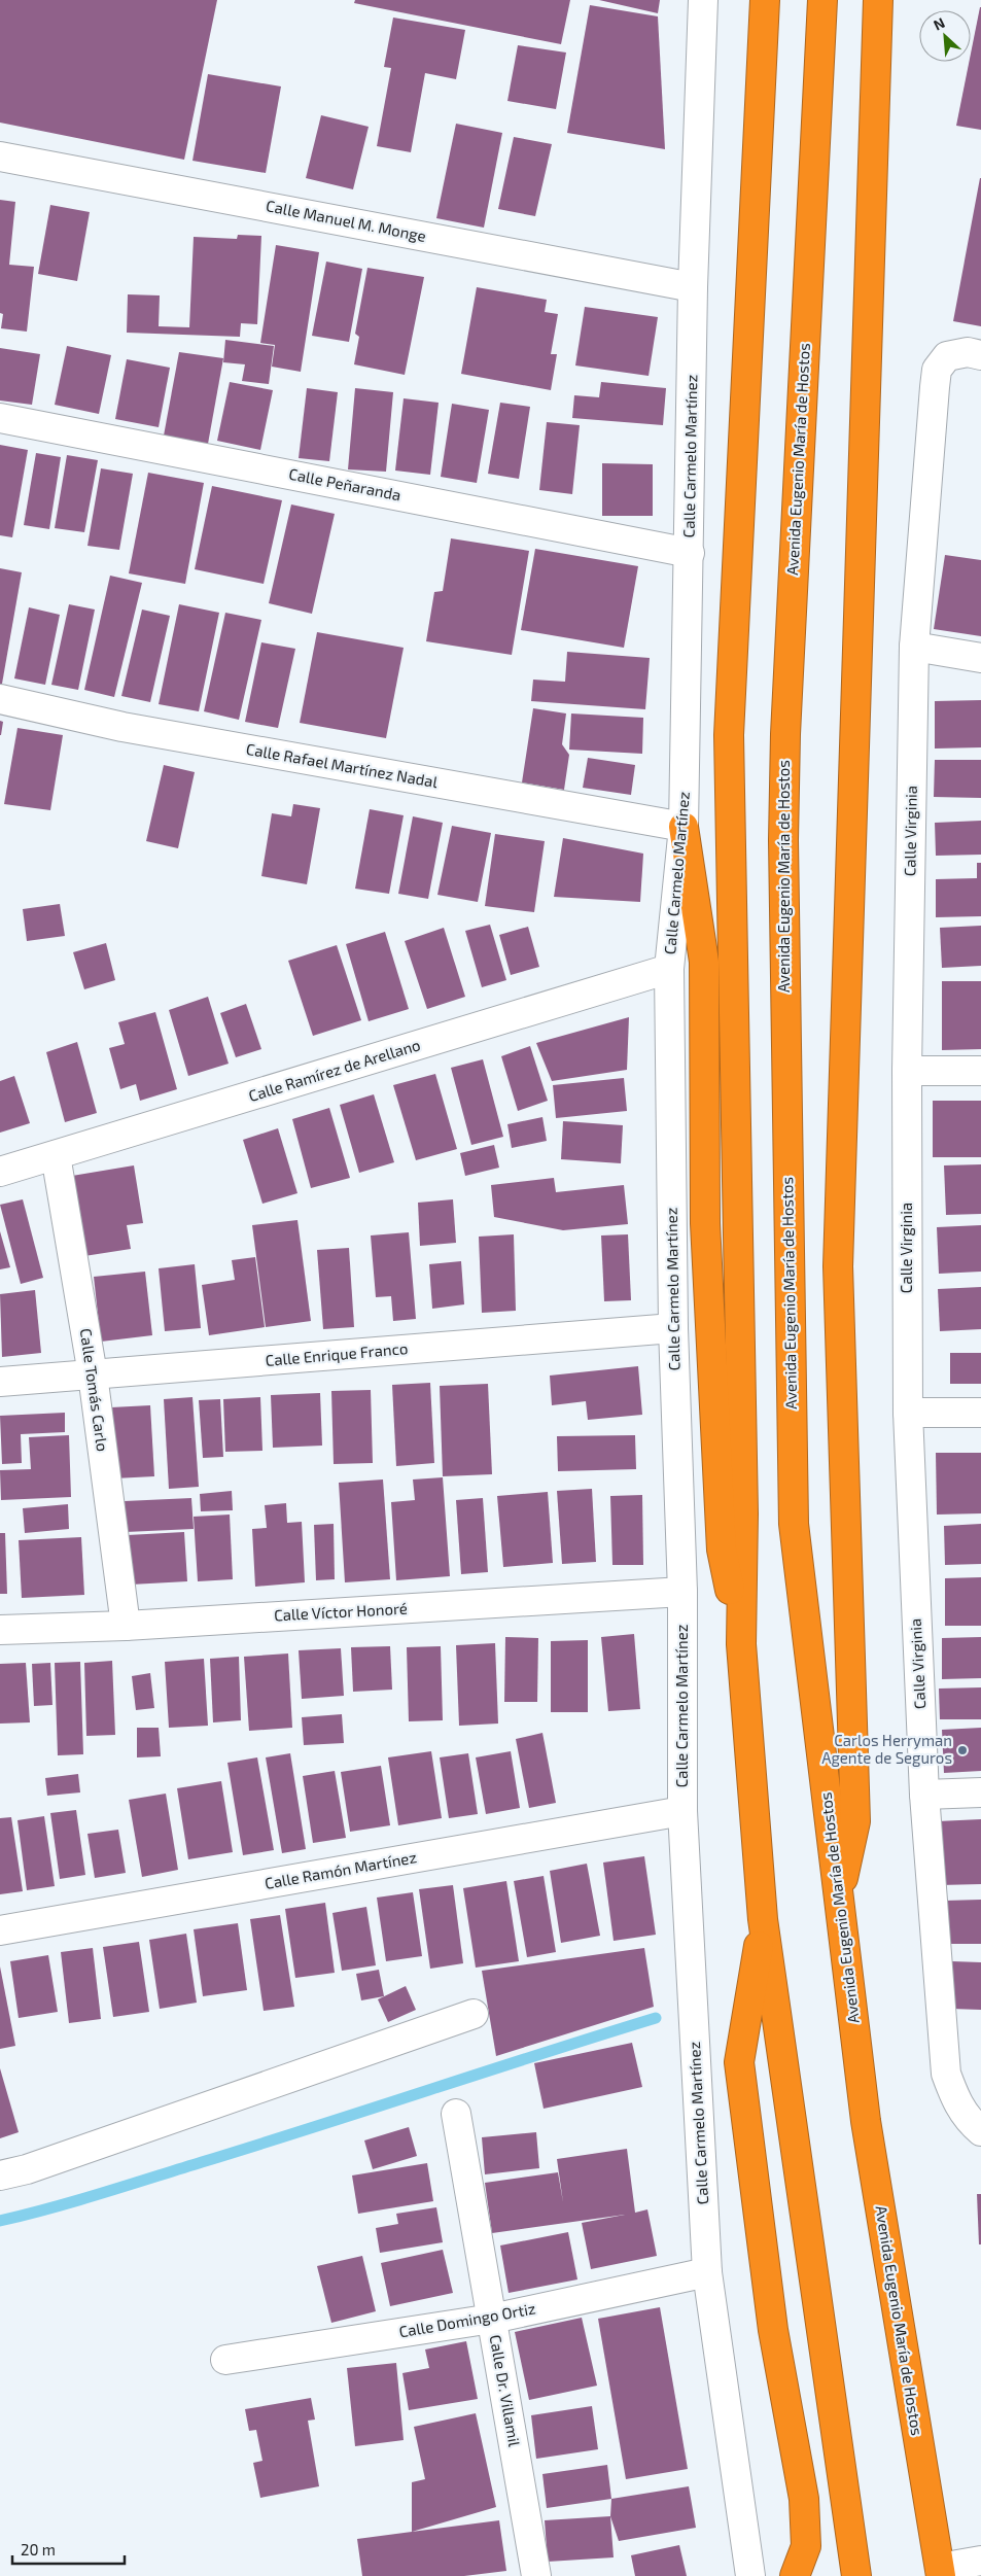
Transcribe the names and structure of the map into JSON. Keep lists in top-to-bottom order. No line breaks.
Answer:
{"streets":{"highway":["Avenida Eugenio María de Hostos"],"street":["Calle Manuel M. Monge","Calle Carmelo Martínez","Calle Peñaranda","Calle Rafael Martínez Nadal","Calle Virginia","Calle Ramírez de Arellano","Calle Enrique Franco","Calle Tomás Carlo","Calle Víctor Honoré","Calle Ramón Martínez","Calle Domingo Ortiz","Calle Dr. Villamil"]},"crossings":[["Calle Manuel M. Monge","Calle Carmelo Martínez"],["Calle Carmelo Martínez","Calle Peñaranda"],["Calle Carmelo Martínez","Calle Rafael Martínez Nadal"],["Calle Carmelo Martínez","Calle Ramírez de Arellano"],["Calle Carmelo Martínez","Calle Enrique Franco"],["Calle Carmelo Martínez","Calle Víctor Honoré"],["Calle Carmelo Martínez","Calle Ramón Martínez"],["Calle Carmelo Martínez","Calle Domingo Ortiz"],["Calle Ramírez de Arellano","Calle Tomás Carlo"],["Calle Enrique Franco","Calle Tomás Carlo"],["Calle Tomás Carlo","Calle Víctor Honoré"],["Calle Domingo Ortiz","Calle Dr. Villamil"]],"places":["Carlos Herryman Agente de Seguros"],"scale_bar":"20 m","north":"top left"}
